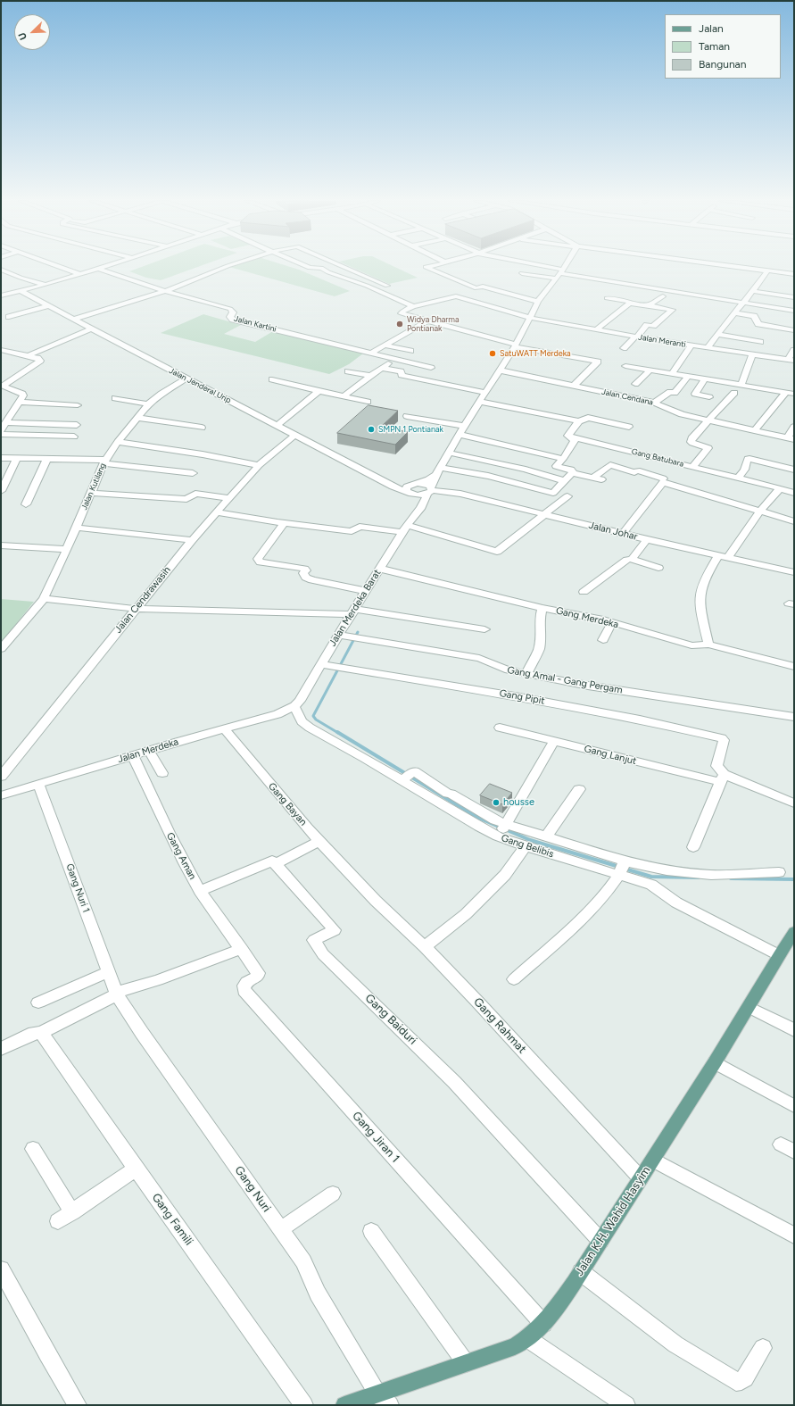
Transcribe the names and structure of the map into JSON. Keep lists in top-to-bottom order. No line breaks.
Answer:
{"streets":{"main road":["Jalan K.H. Wahid Hasyim"],"street":["Jalan Kartini","Jalan Meranti","Jalan Jenderal Urip","Jalan Cendana","Gang Batubara","Jalan Kutilang","Jalan Johar","Jalan Cendrawasih","Jalan Merdeka Barat","Gang Merdeka","Gang Amal - Gang Pergam","Gang Pipit","Jalan Merdeka","Gang Lanjut","Gang Bayan","Gang Belibis","Gang Aman","Gang Nuri 1","Gang Baiduri","Gang Rahmat","Gang Jiran 1","Gang Nuri","Gang Famili"]},"crossings":[["Jalan Meranti","Jalan Merdeka Barat"],["Jalan Jenderal Urip","Jalan Kutilang"],["Jalan Jenderal Urip","Jalan Johar"],["Jalan Jenderal Urip","Jalan Cendrawasih"],["Jalan Jenderal Urip","Jalan Merdeka Barat"],["Jalan Cendana","Jalan Merdeka Barat"],["Jalan Johar","Jalan Merdeka Barat"],["Jalan Merdeka Barat","Gang Merdeka"],["Jalan Merdeka Barat","Gang Amal - Gang Pergam"],["Jalan Merdeka Barat","Gang Pipit"],["Jalan Merdeka Barat","Jalan Merdeka"],["Jalan Merdeka Barat","Gang Belibis"],["Gang Pipit","Gang Lanjut"],["Jalan Merdeka","Gang Bayan"],["Jalan Merdeka","Gang Belibis"],["Jalan Merdeka","Gang Aman"],["Jalan Merdeka","Gang Nuri 1"],["Gang Bayan","Gang Rahmat"],["Gang Belibis","Jalan K.H. Wahid Hasyim"],["Gang Aman","Gang Jiran 1"],["Gang Nuri 1","Gang Nuri"],["Gang Baiduri","Jalan K.H. Wahid Hasyim"],["Gang Rahmat","Jalan K.H. Wahid Hasyim"],["Gang Jiran 1","Jalan K.H. Wahid Hasyim"],["Gang Nuri","Jalan K.H. Wahid Hasyim"]],"places":["Widya Dharma Pontianak","SatuWATT Merdeka","SMPN 1 Pontianak","housse"],"legend":["Jalan","Taman","Bangunan"],"north":"bottom left"}
